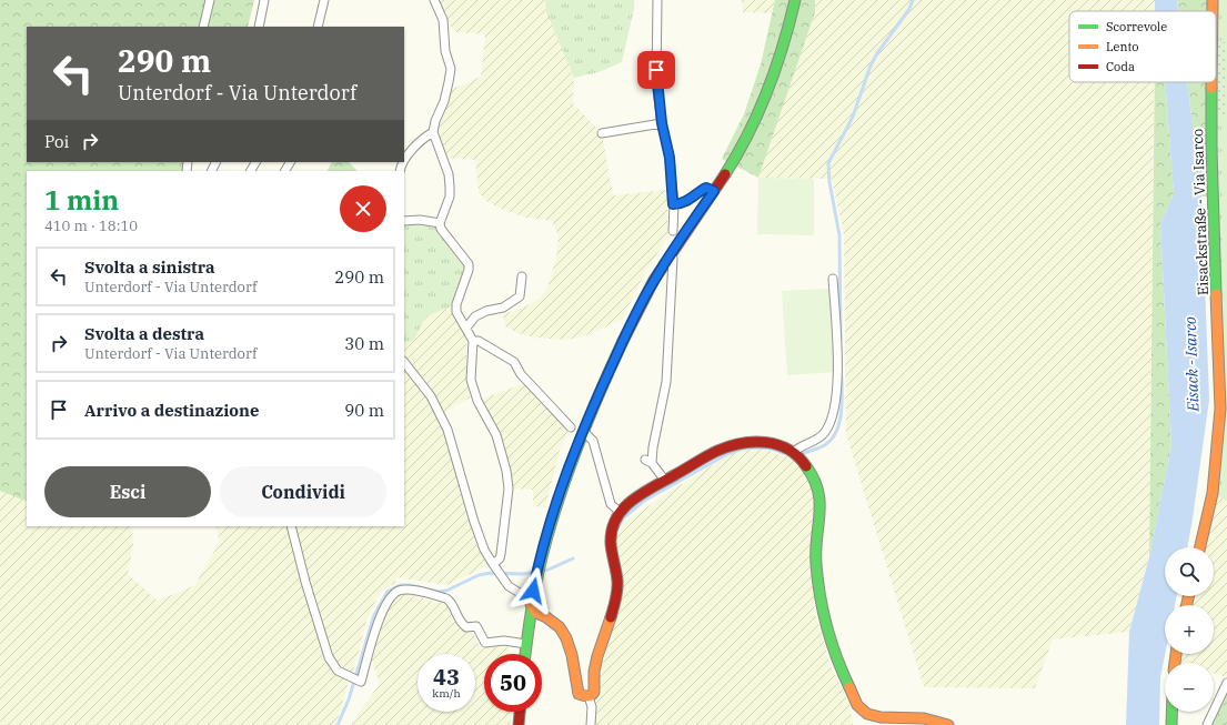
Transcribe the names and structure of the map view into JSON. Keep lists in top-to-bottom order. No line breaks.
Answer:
{"streets":{"street":["Eisackstraße - Via Isarco"]},"water":["Eisack - Isarco"],"legend":["Scorrevole","Lento","Coda"],"page":{"turn":["290 m","Unterdorf - Via Unterdorf"],"then":"Poi","heading":["1 min","410 m · 18:10"],"list":[{"name":"Svolta a sinistra","note":"Unterdorf - Via Unterdorf","value":"290 m"},{"name":"Svolta a destra","note":"Unterdorf - Via Unterdorf","value":"30 m"},{"name":"Arrivo a destinazione","value":"90 m"}],"buttons":["Esci","Condividi"],"map_buttons":["+","−"],"speed":"43 km/h","limit":"50"}}
